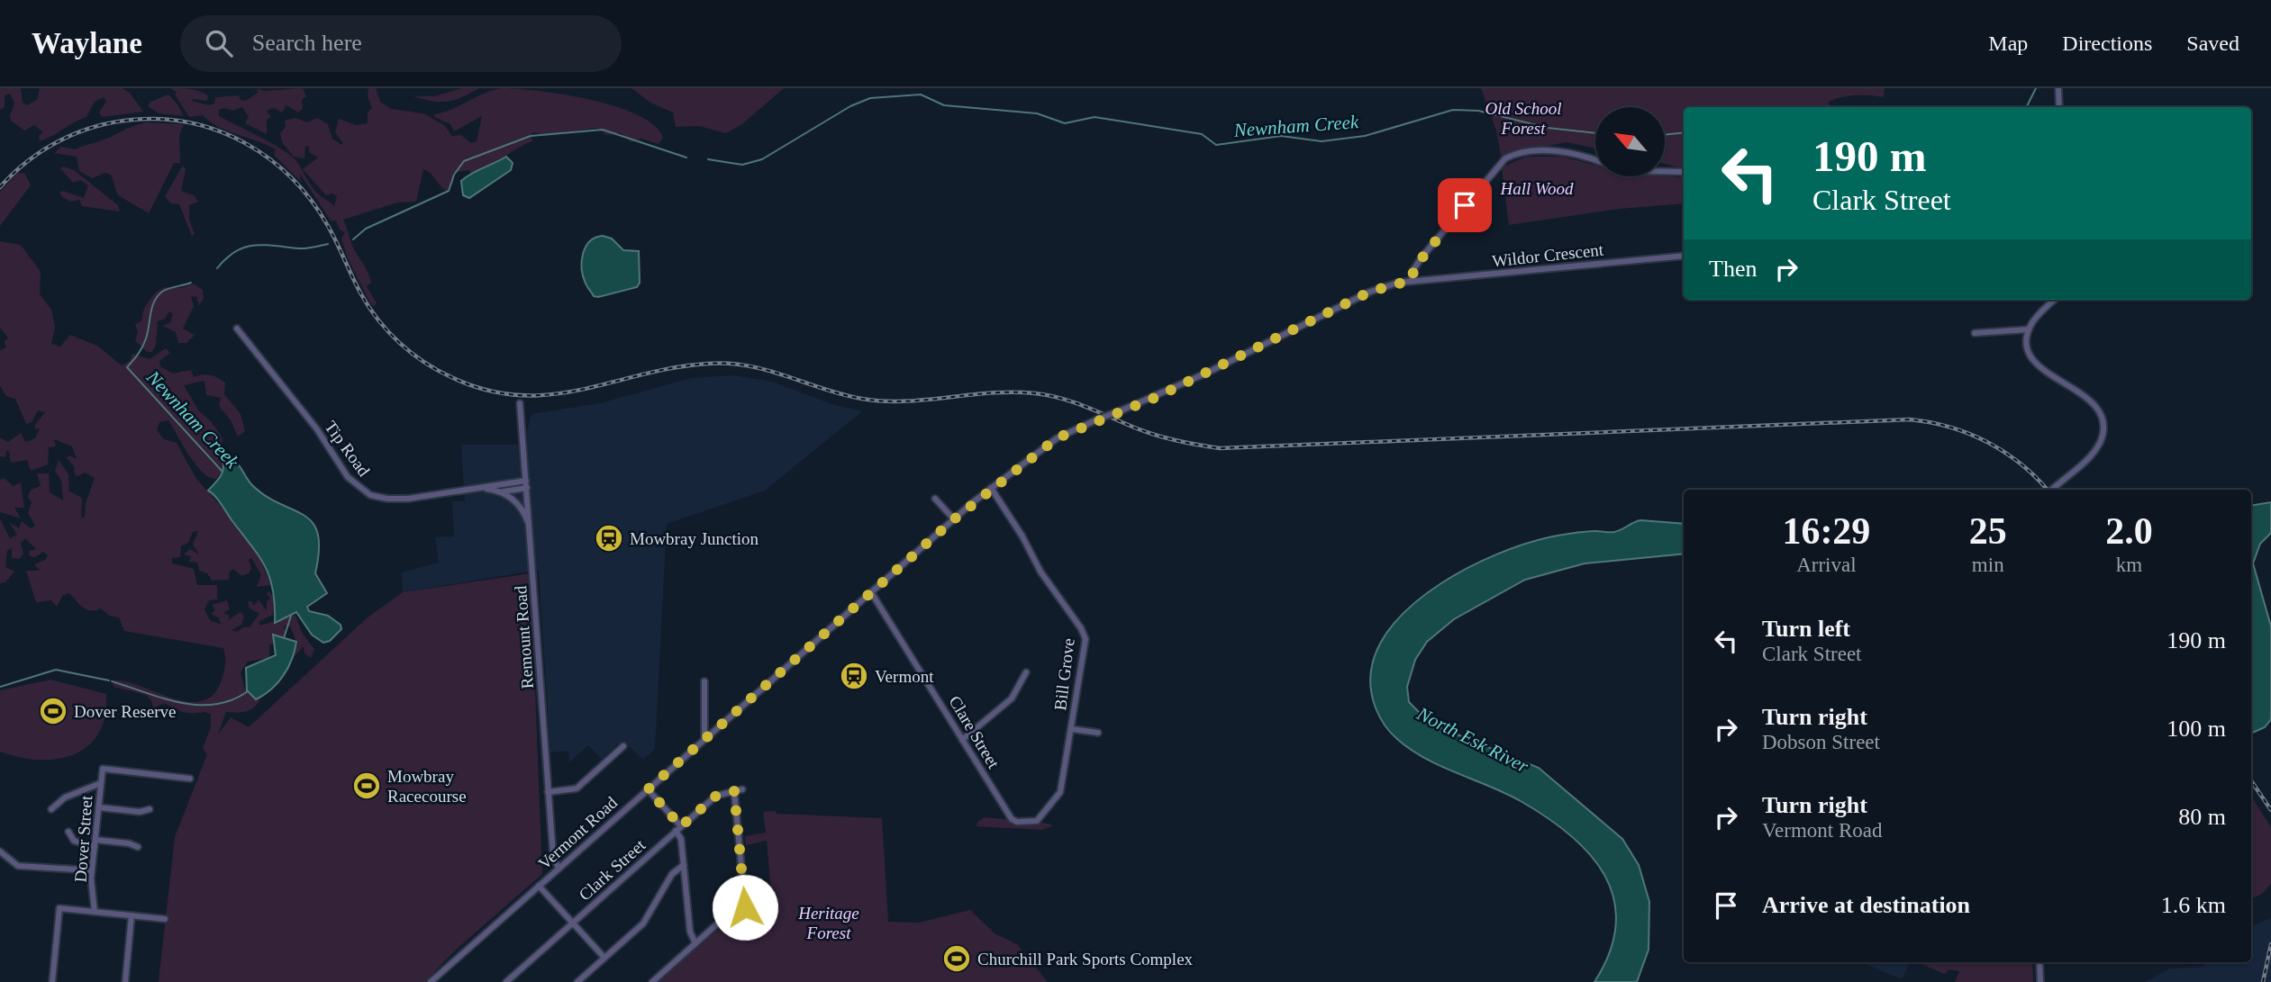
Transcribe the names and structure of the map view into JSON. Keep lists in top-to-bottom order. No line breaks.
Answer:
{"streets":{"street":["Wildor Crescent","Tip Road","Remount Road","Bill Grove","Clare Street","Vermont Road","Dover Street","Clark Street"]},"crossings":[["Wildor Crescent","Vermont Road"],["Tip Road","Remount Road"],["Remount Road","Vermont Road"],["Bill Grove","Clare Street"],["Bill Grove","Vermont Road"],["Clare Street","Vermont Road"]],"water":["Newnham Creek","North Esk River"],"parks":["Old School Forest","Hall Wood","Heritage Forest"],"places":{"station":["Mowbray Junction","Vermont"],"sports":["Dover Reserve","Mowbray Racecourse","Churchill Park Sports Complex"]},"north":"top left","page":{"header":"Waylane","search":"Search here","nav":["Map","Directions","Saved"],"turn":["190 m","Clark Street"],"then":"Then","eta":["16:29","Arrival","25","min","2.0","km"],"list":[{"name":"Turn left","note":"Clark Street","value":"190 m"},{"name":"Turn right","note":"Dobson Street","value":"100 m"},{"name":"Turn right","note":"Vermont Road","value":"80 m"},{"name":"Arrive at destination","value":"1.6 km"}]}}
